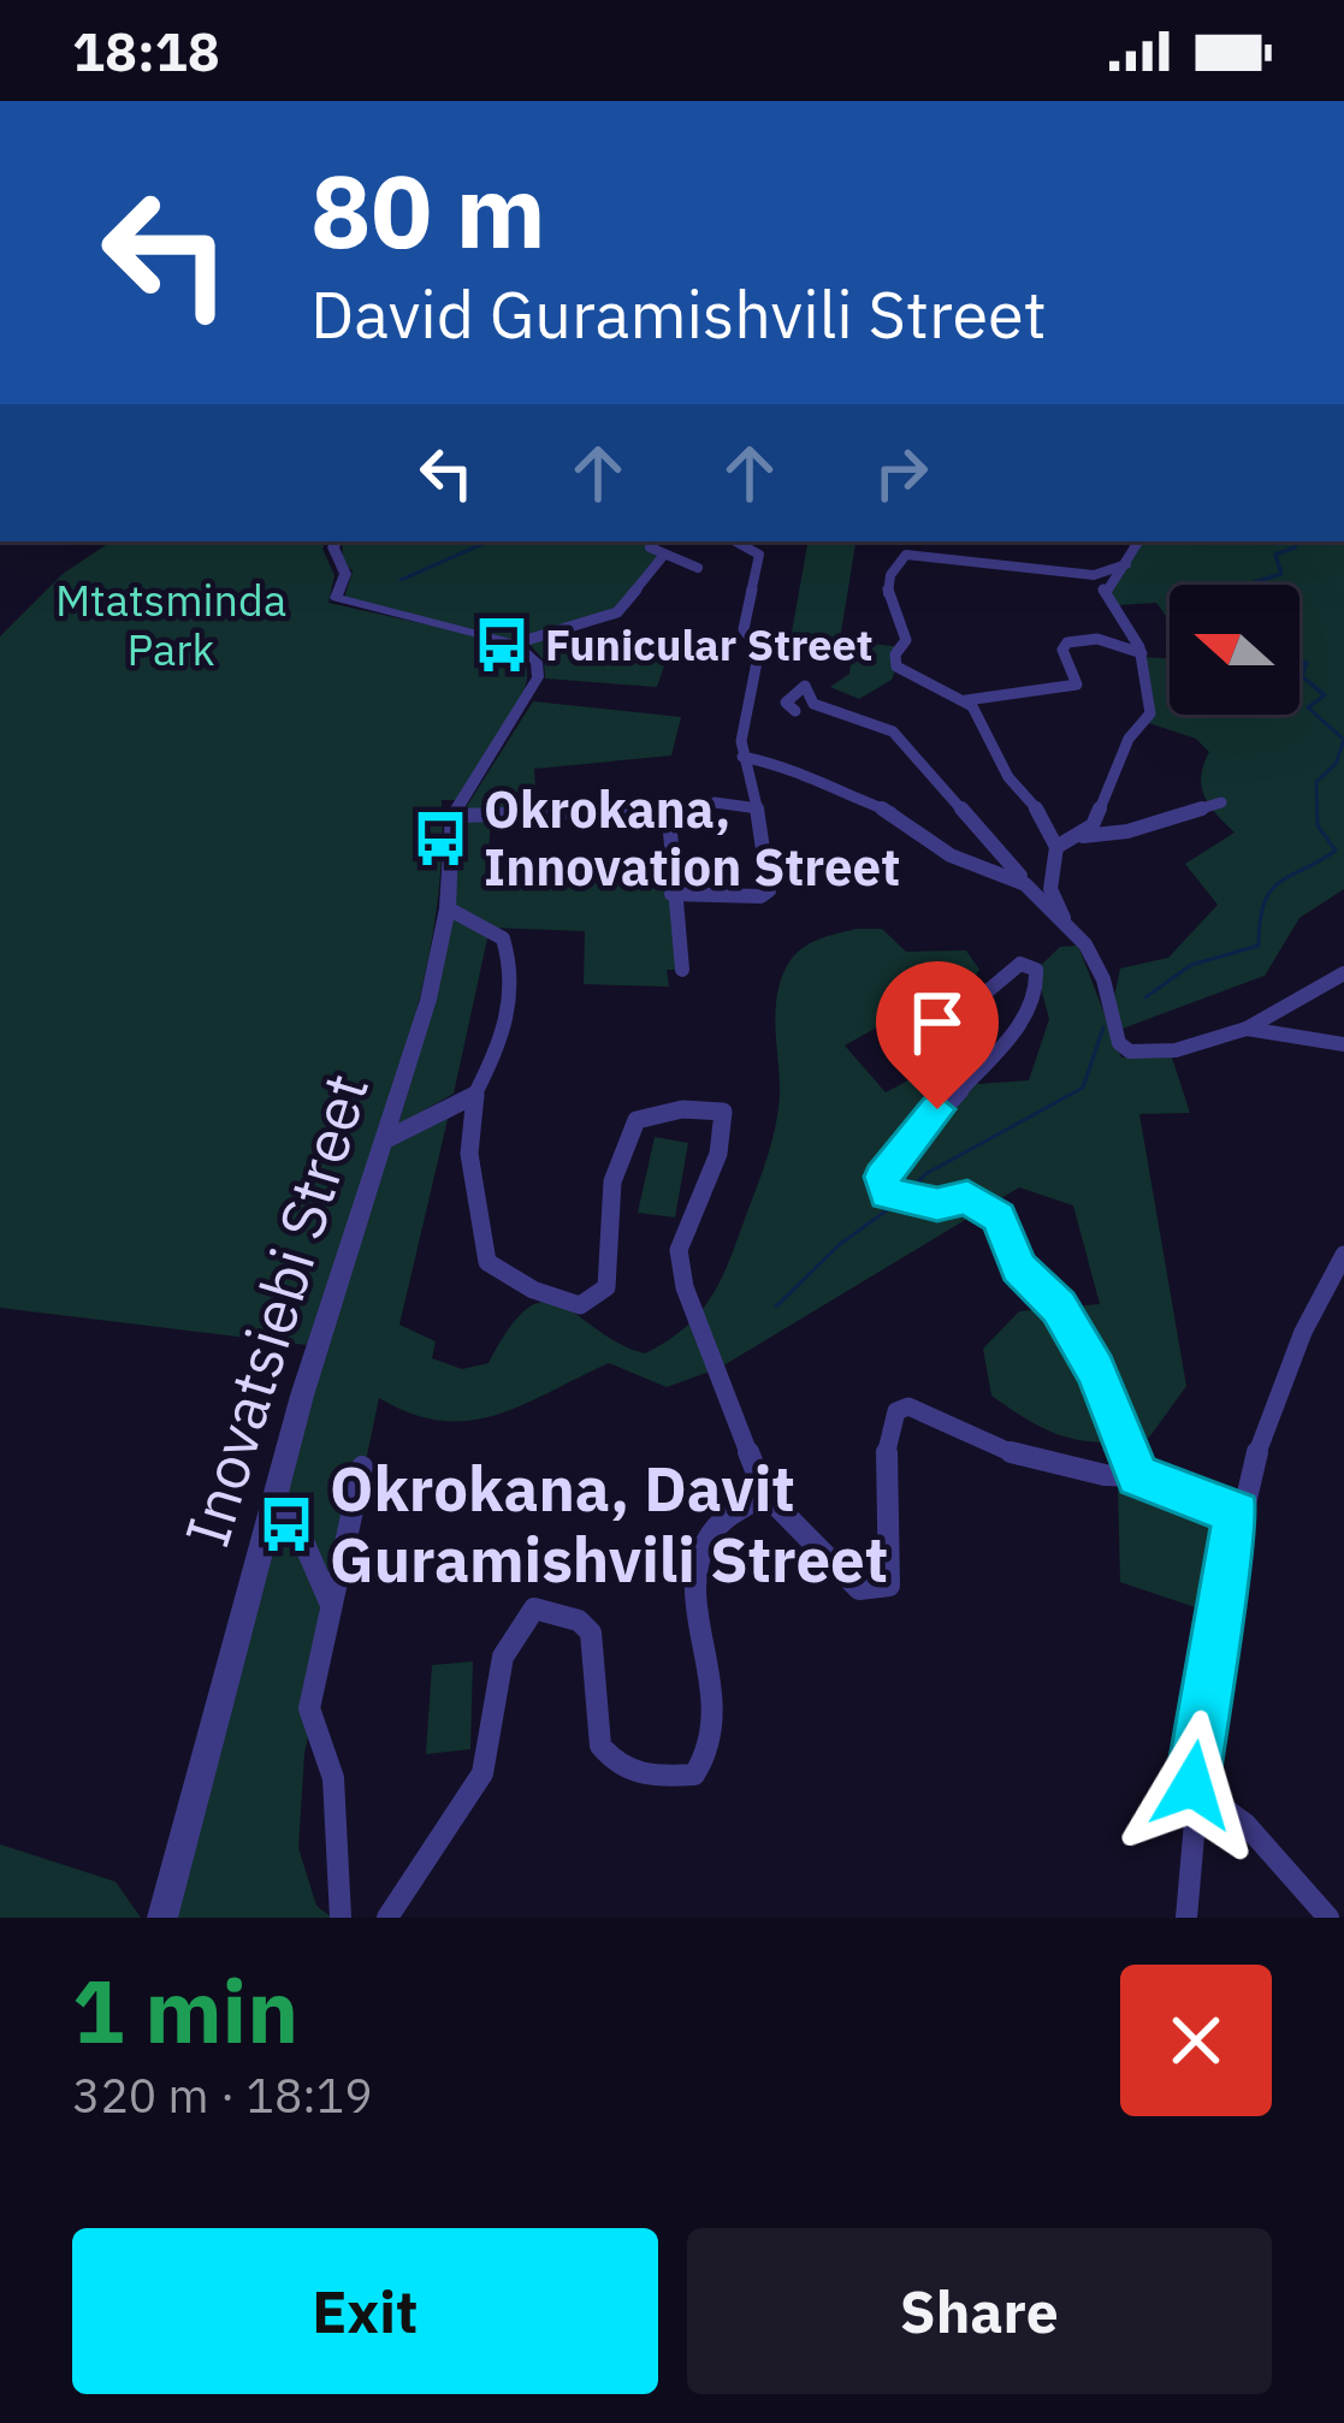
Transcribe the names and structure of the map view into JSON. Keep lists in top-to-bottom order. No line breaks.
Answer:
{"streets":{"street":["Inovatsiebi Street"]},"parks":["Mtatsminda Park"],"places":{"bus stop":["Funicular Street","Okrokana, Innovation Street","Okrokana, Davit Guramishvili Street"]},"north":"left","page":{"status":"18:18","turn":["80 m","David Guramishvili Street"],"heading":["1 min","320 m · 18:19"],"buttons":["Exit","Share"]}}
